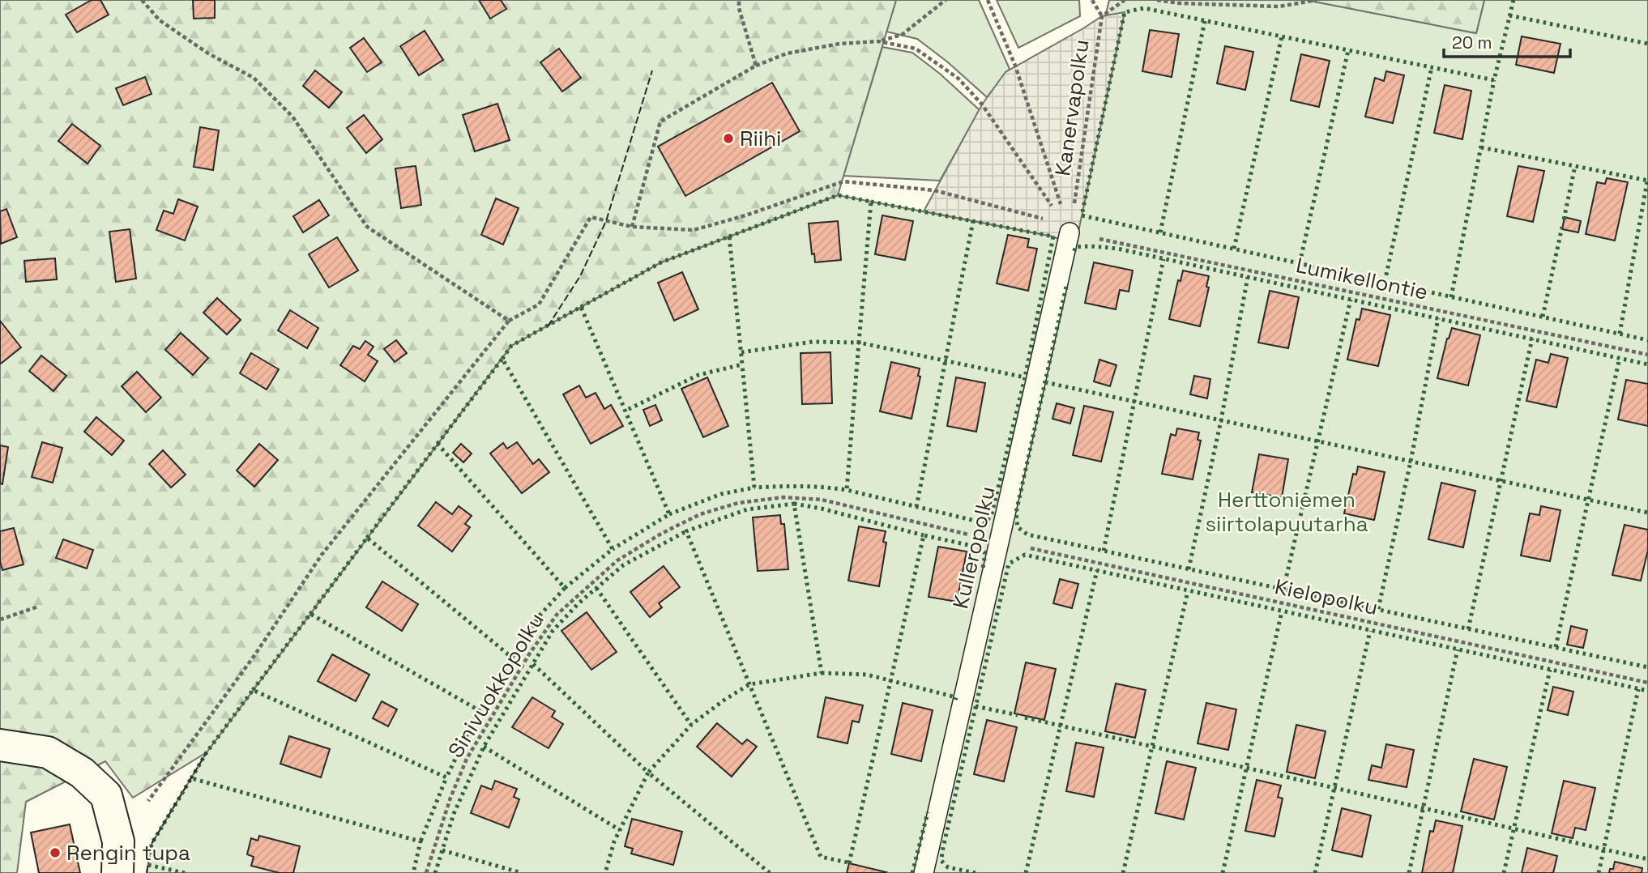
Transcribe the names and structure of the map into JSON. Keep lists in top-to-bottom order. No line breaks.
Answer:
{"streets":{"lane":["Kulleropolku"],"path":["Kanervapolku","Lumikellontie","Kielopolku","Sinivuokkopolku"]},"crossings":[["Kanervapolku","Lumikellontie"],["Kanervapolku","Kulleropolku"],["Lumikellontie","Kulleropolku"],["Kulleropolku","Kielopolku"],["Kulleropolku","Sinivuokkopolku"],["Kielopolku","Sinivuokkopolku"]],"parks":["Herttoniemen siirtolapuutarha"],"places":["Riihi","Rengin tupa"],"scale_bar":"20 m"}
